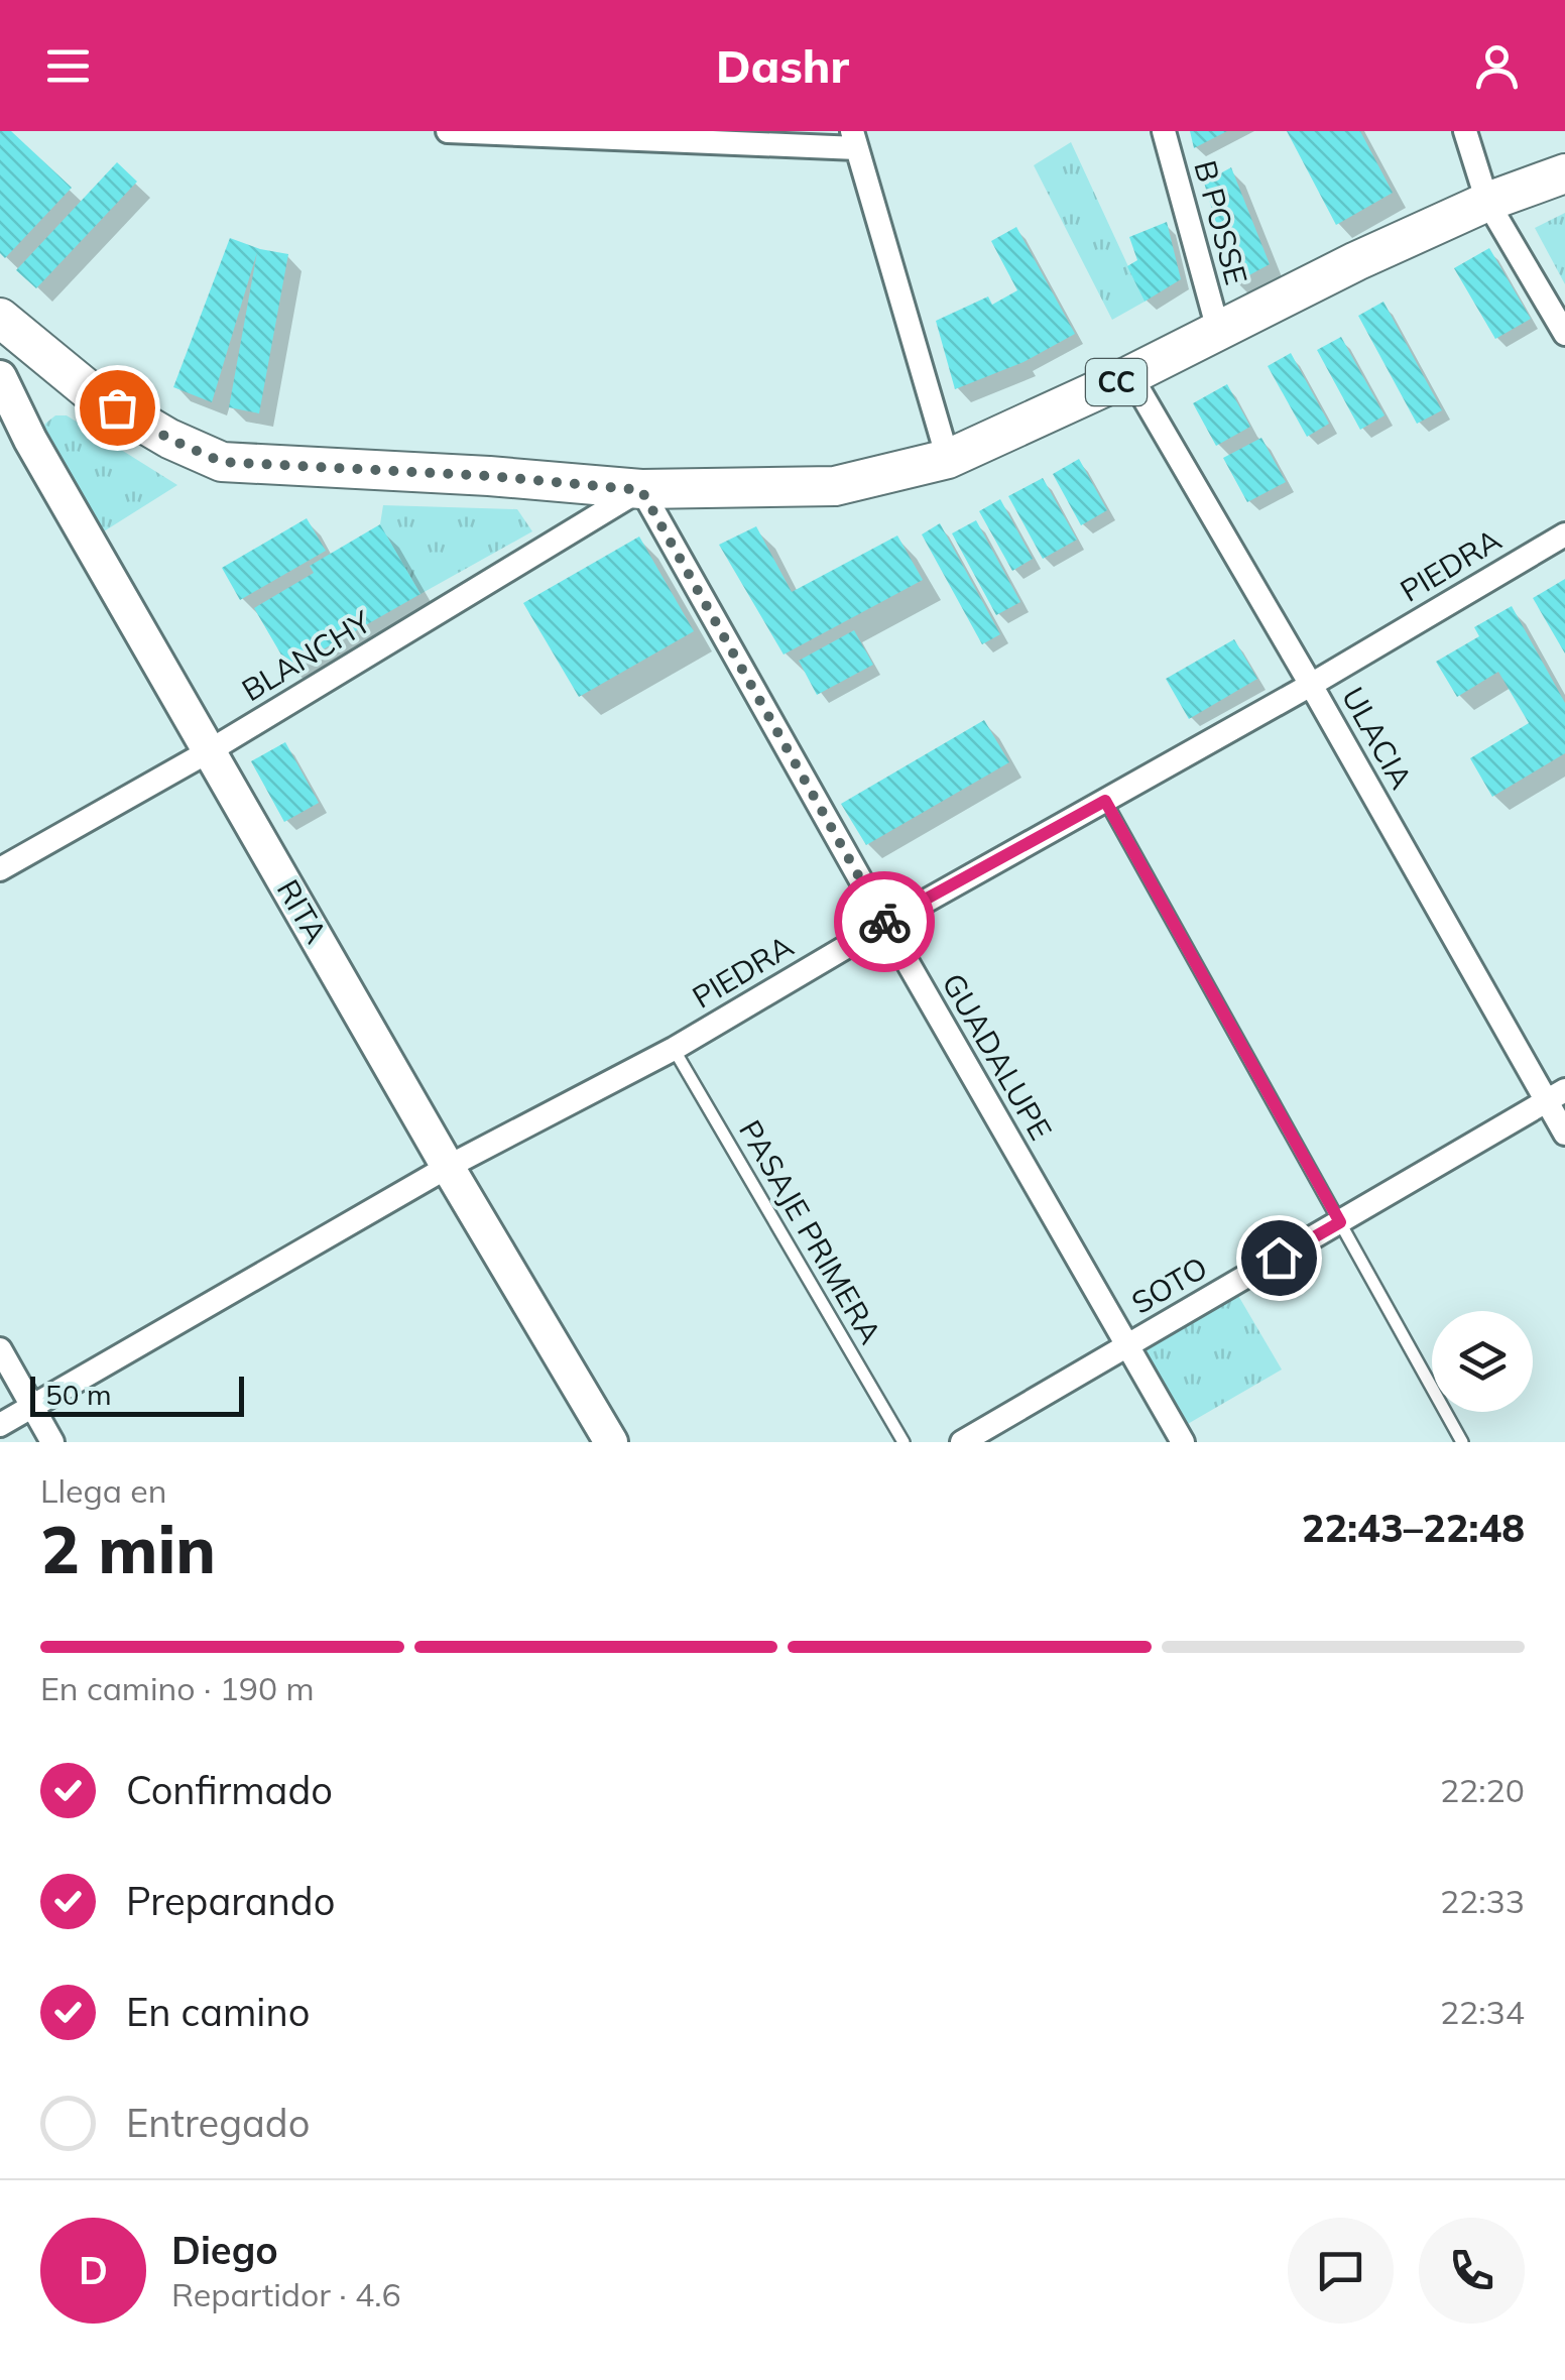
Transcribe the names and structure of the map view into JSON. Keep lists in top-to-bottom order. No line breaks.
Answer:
{"streets":{"main road":["CC"],"street":["B POSSE","PIEDRA","BLANCHY","ULACIA","RITA","GUADALUPE","SOTO"],"lane":["PASAJE PRIMERA"]},"crossings":[["B POSSE","CC"],["CC","BLANCHY"],["CC","ULACIA"],["CC","GUADALUPE"],["PIEDRA","ULACIA"],["PIEDRA","RITA"],["PIEDRA","GUADALUPE"],["PIEDRA","PASAJE PRIMERA"],["BLANCHY","RITA"],["BLANCHY","GUADALUPE"],["ULACIA","SOTO"],["GUADALUPE","SOTO"]],"scale_bar":"50 m","page":{"header":"Dashr","scale":"50 m","heading":["2 min","Llega en","22:43–22:48"],"panel":["Diego","Repartidor · 4.6"],"bar":"En camino · 190 m","list":[["Confirmado","22:20"],["Preparando","22:33"],["En camino","22:34"],"Entregado"],"round":"D"}}
